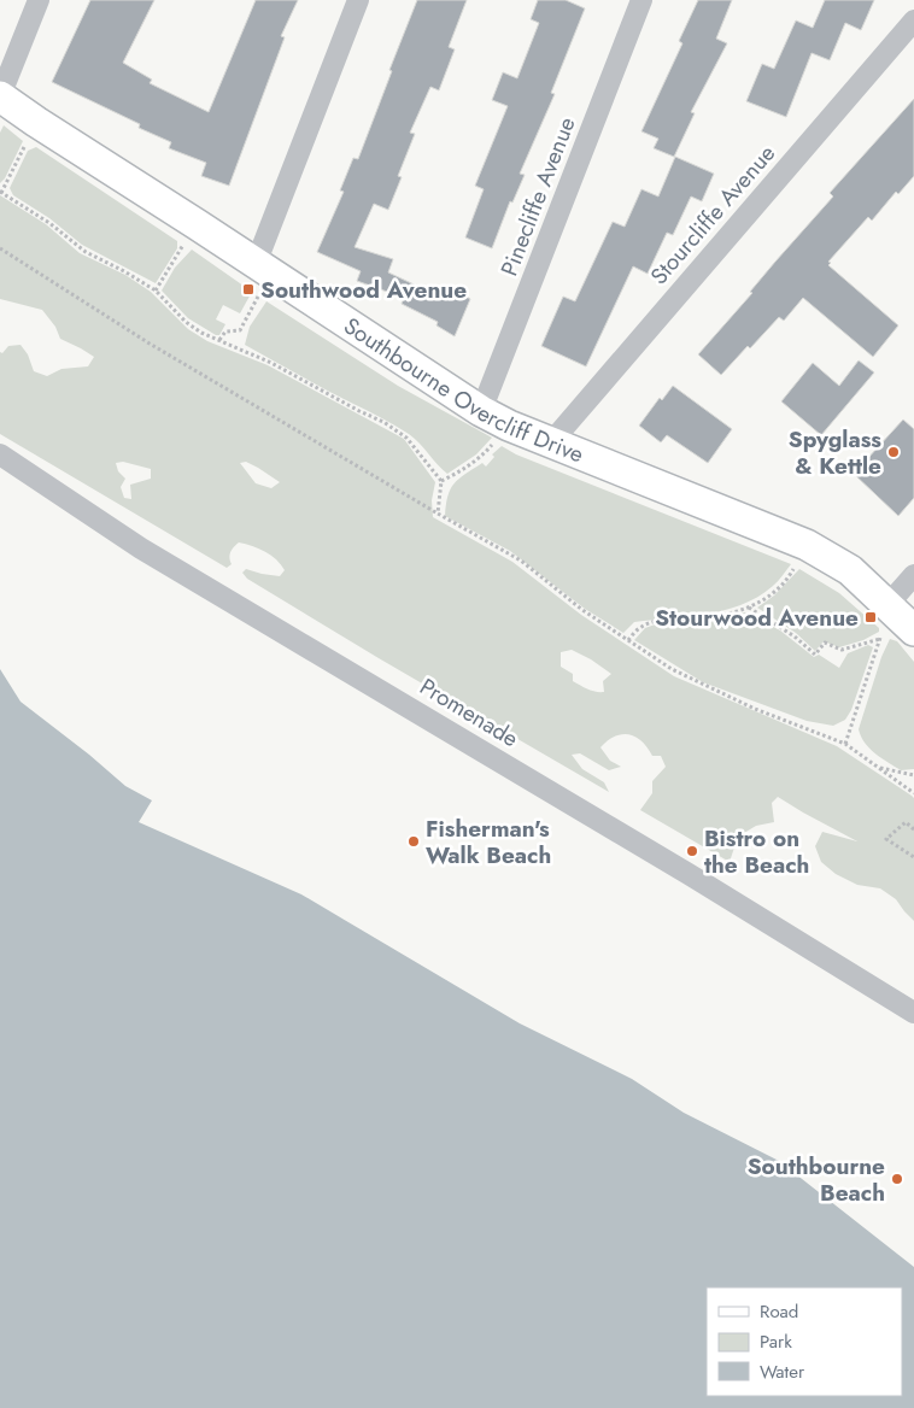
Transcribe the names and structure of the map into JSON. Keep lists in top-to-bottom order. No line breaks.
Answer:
{"streets":{"street":["Pinecliffe Avenue","Stourcliffe Avenue","Southbourne Overcliff Drive","Promenade"]},"crossings":[["Pinecliffe Avenue","Southbourne Overcliff Drive"],["Stourcliffe Avenue","Southbourne Overcliff Drive"]],"places":{"transit":["Southwood Avenue","Stourwood Avenue"],"other":["Spyglass & Kettle","Fisherman's Walk Beach","Bistro on the Beach","Southbourne Beach"]},"legend":["Road","Park","Water"]}
